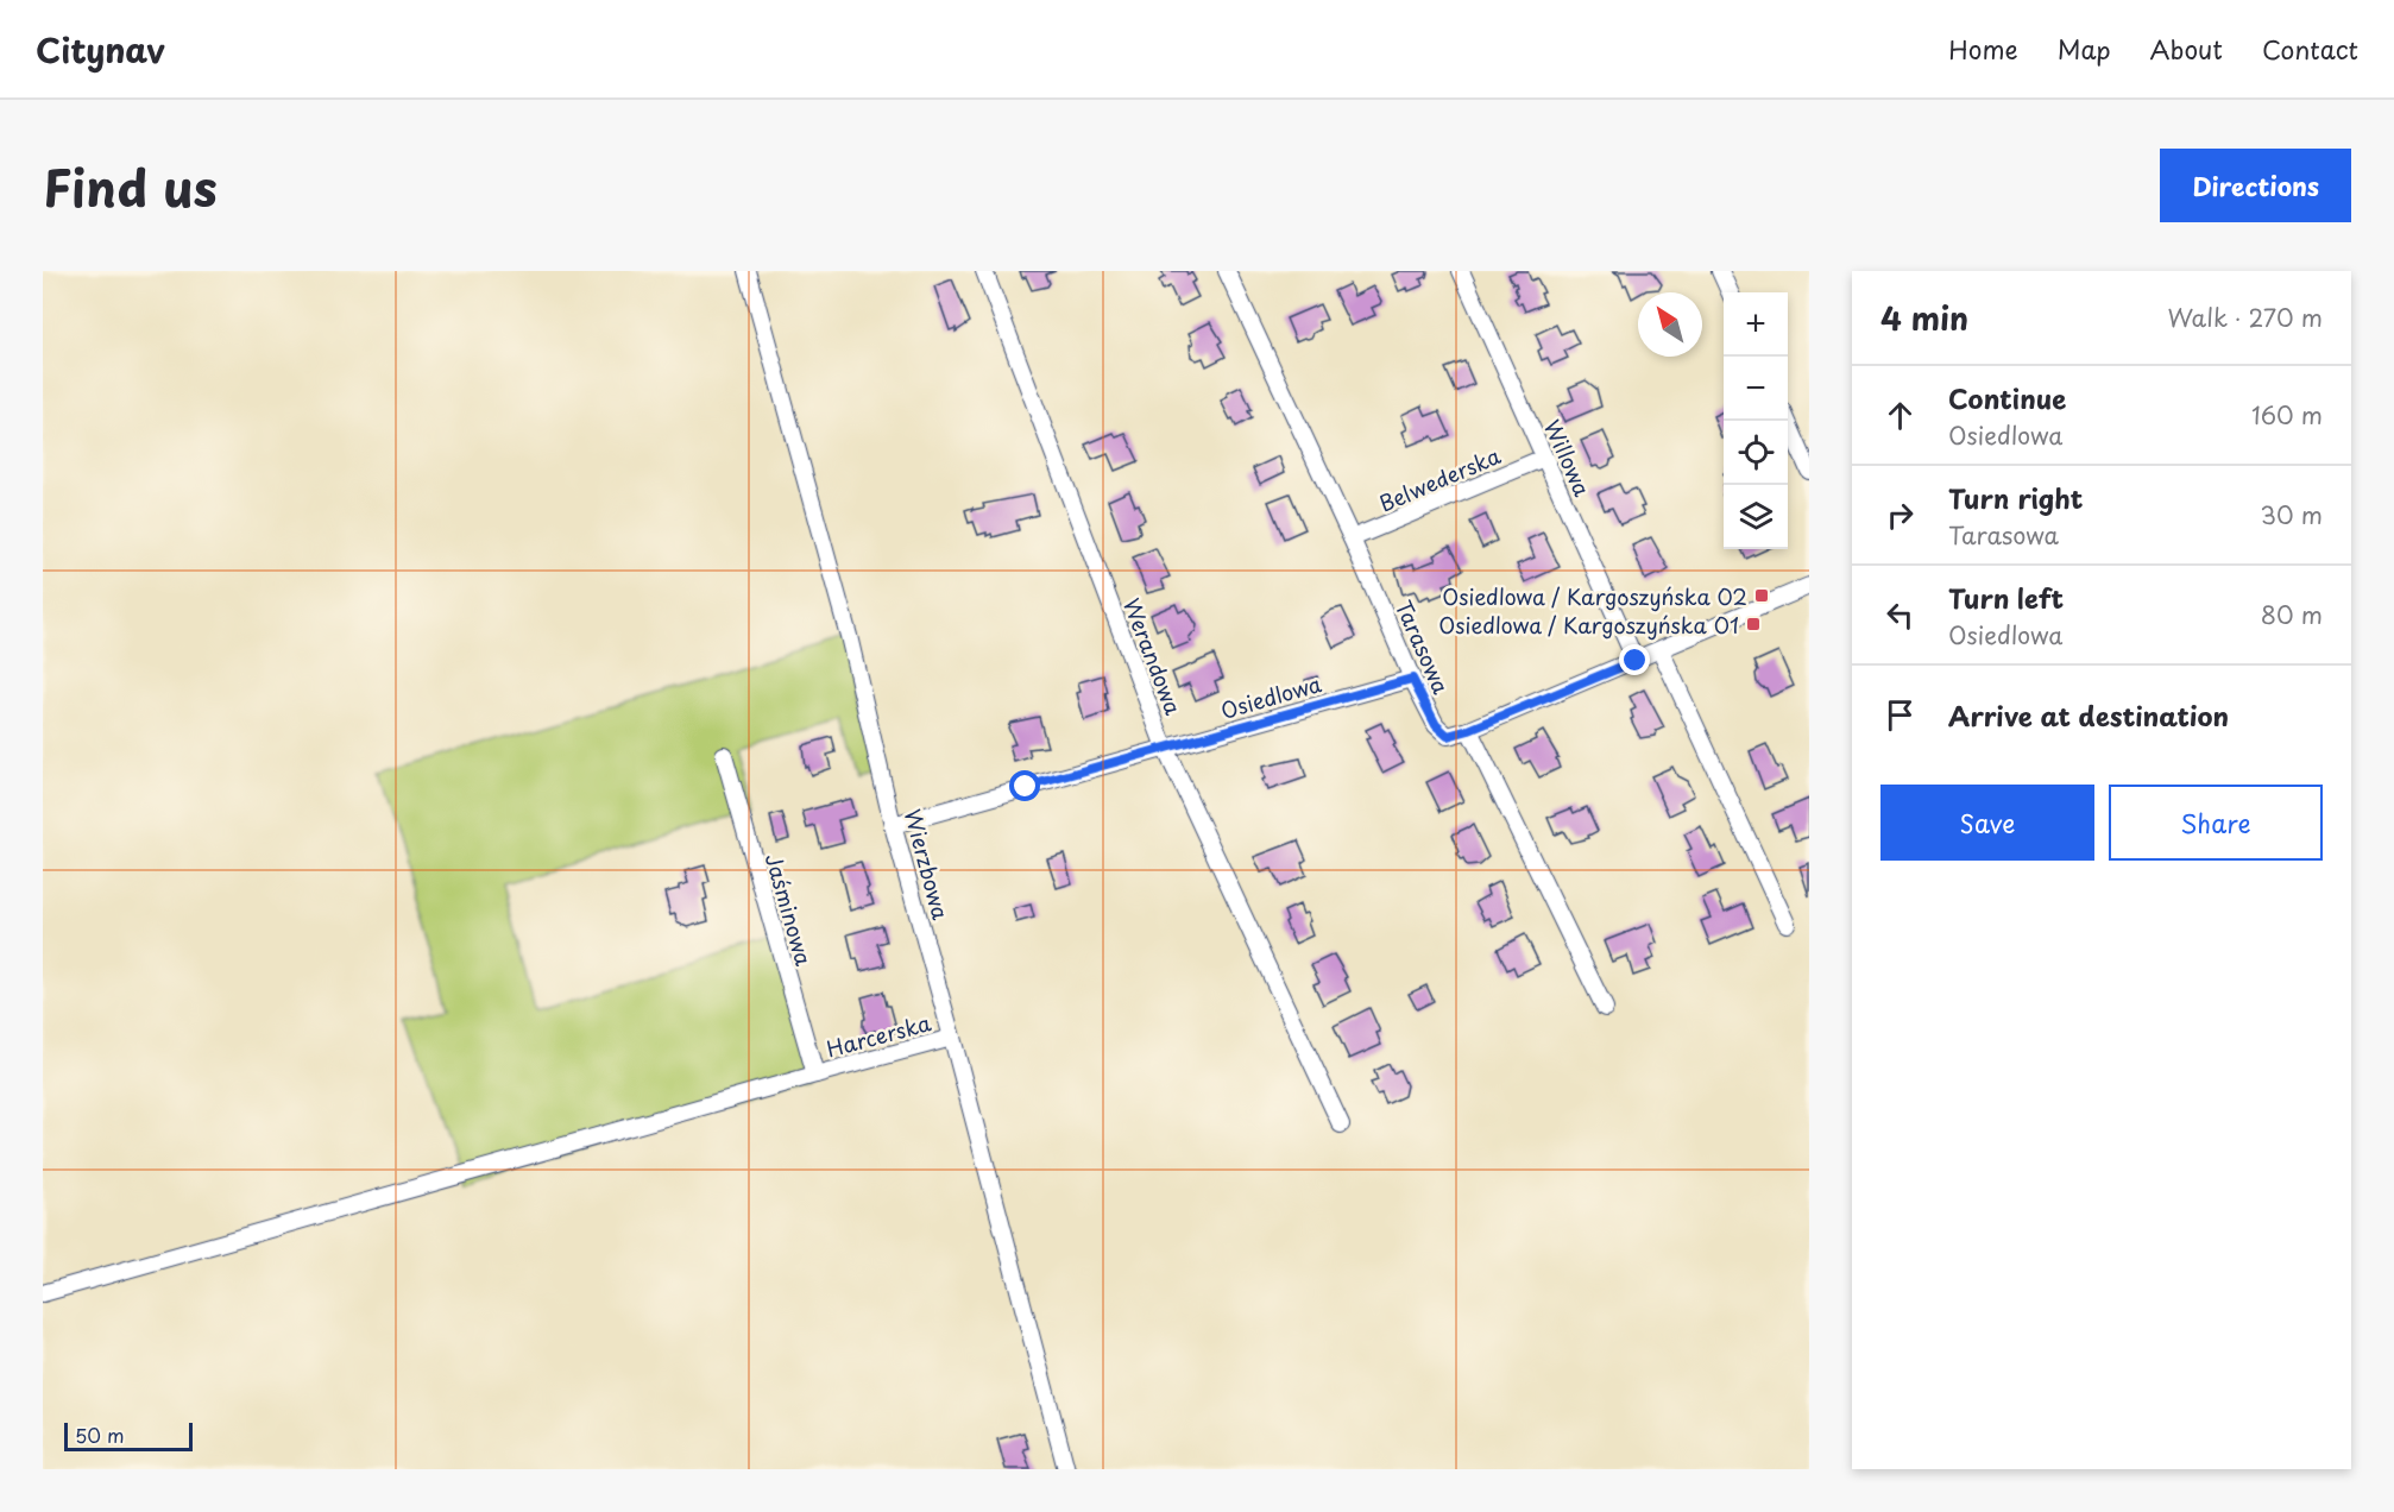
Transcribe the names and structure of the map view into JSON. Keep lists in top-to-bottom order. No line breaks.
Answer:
{"streets":{"street":["Willowa","Belwederska","Tarasowa","Werandowa","Osiedlowa","Wierzbowa","Jaśminowa","Harcerska"]},"crossings":[["Willowa","Belwederska"],["Belwederska","Tarasowa"],["Tarasowa","Osiedlowa"],["Werandowa","Osiedlowa"],["Osiedlowa","Wierzbowa"],["Wierzbowa","Harcerska"],["Jaśminowa","Harcerska"]],"places":{"transit":["Osiedlowa / Kargoszyńska 02","Osiedlowa / Kargoszyńska 01"]},"scale_bar":"50 m","north":"top left","page":{"header":"Citynav","nav":["Home","Map","About","Contact"],"title":"Find us","buttons":["Directions",["Save","Share"]],"heading":["4 min","Walk · 270 m"],"map_buttons":["+","−"],"list":[["Continue","Osiedlowa","160 m"],["Turn right","Tarasowa","30 m"],["Turn left","Osiedlowa","80 m"],"Arrive at destination"],"scale":"50 m"}}
